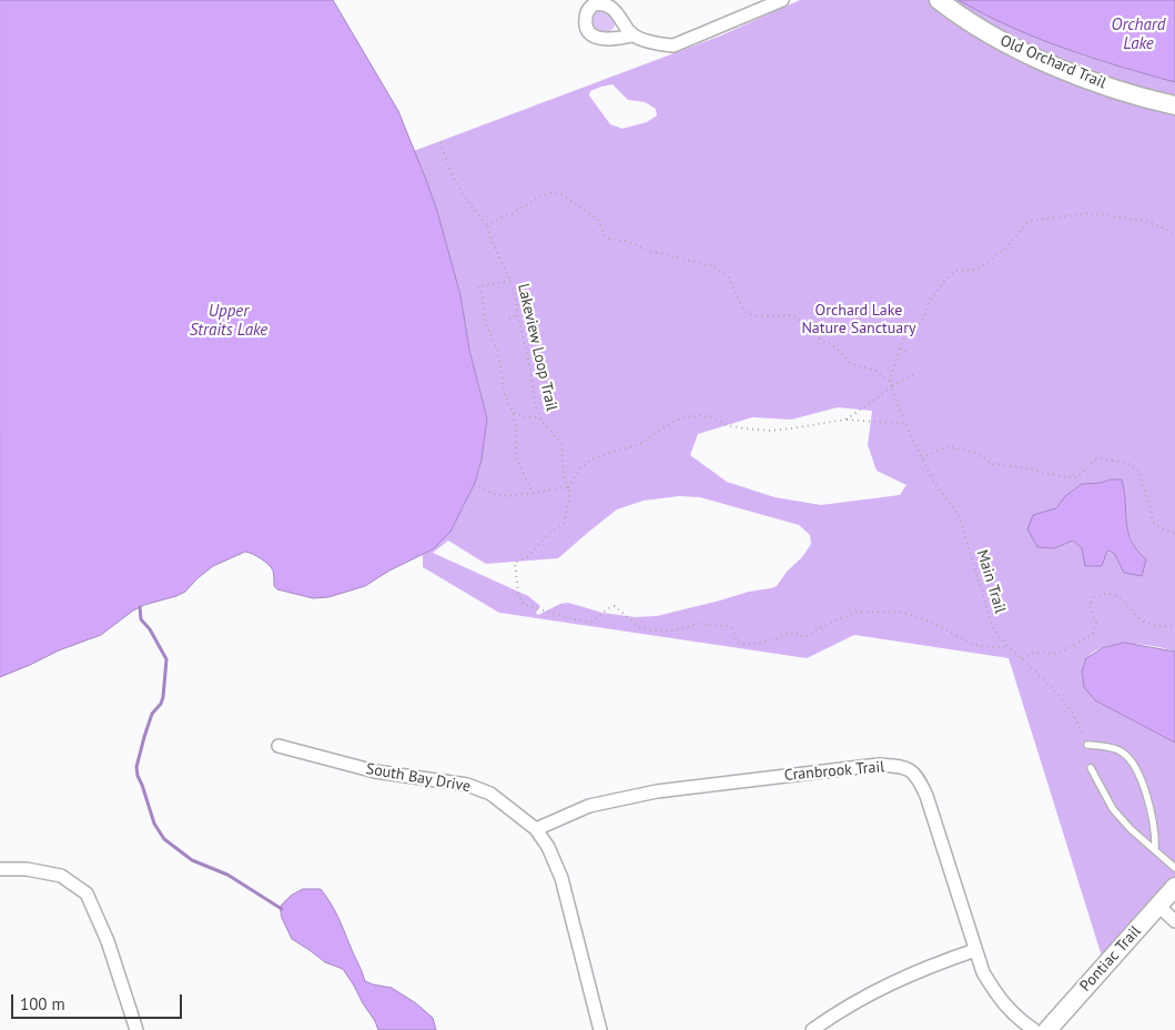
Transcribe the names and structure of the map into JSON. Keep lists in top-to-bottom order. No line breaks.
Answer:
{"streets":{"street":["Old Orchard Trail","Cranbrook Trail","South Bay Drive","Pontiac Trail"],"path":["Lakeview Loop Trail","Main Trail"]},"crossings":[["Lakeview Loop Trail","Main Trail"],["Cranbrook Trail","South Bay Drive"]],"water":["Orchard Lake","Upper Straits Lake"],"parks":["Orchard Lake Nature Sanctuary"],"scale_bar":"100 m"}
